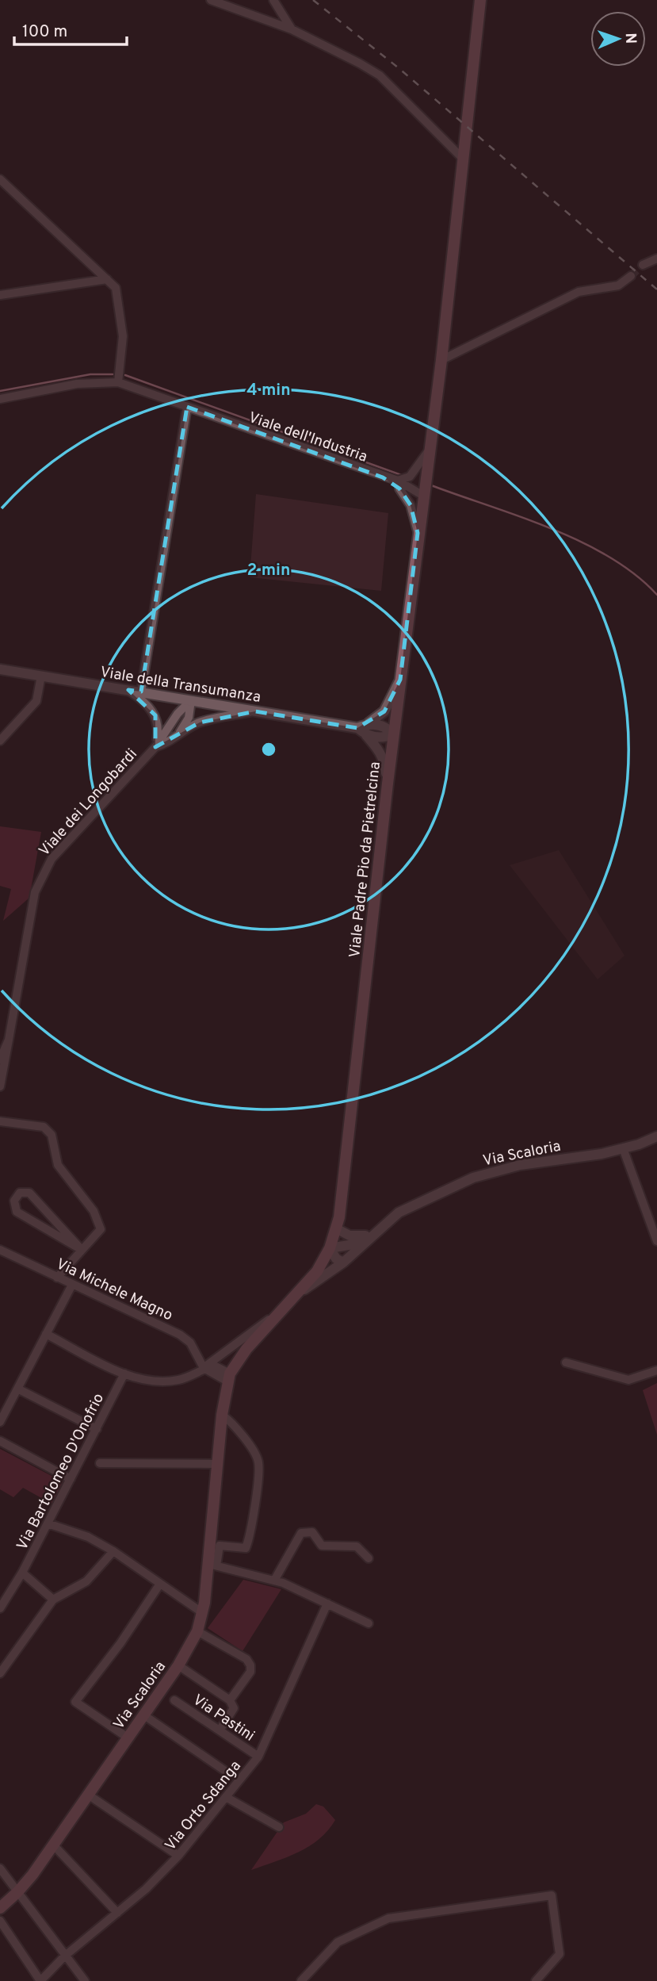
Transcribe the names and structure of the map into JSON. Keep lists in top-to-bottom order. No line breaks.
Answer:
{"streets":{"main road":["Viale Padre Pio da Pietrelcina","Via Scaloria"],"street":["Viale dell'Industria","Viale della Transumanza","Viale dei Longobardi","Via Michele Magno","Via Bartolomeo D'Onofrio","Via Pastini","Via Orto Sdanga"]},"crossings":[["Viale dell'Industria","Viale Padre Pio da Pietrelcina"],["Viale della Transumanza","Viale dei Longobardi"],["Viale Padre Pio da Pietrelcina","Via Scaloria"],["Via Scaloria","Via Michele Magno"],["Via Scaloria","Via Bartolomeo D'Onofrio"],["Via Pastini","Via Orto Sdanga"]],"scale_bar":"100 m","north":"right","rings":["4 min","2 min"]}
